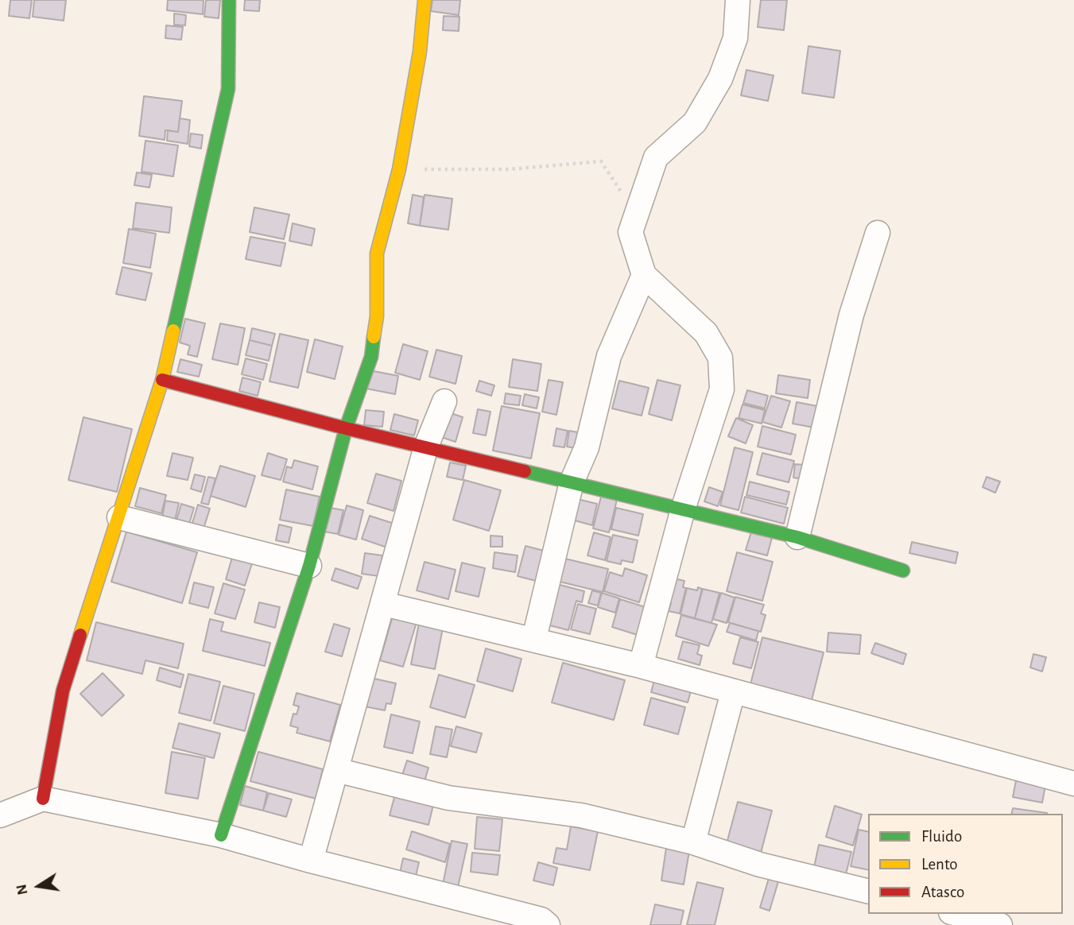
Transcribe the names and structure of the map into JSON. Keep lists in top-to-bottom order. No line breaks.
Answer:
{"legend":["Fluido","Lento","Atasco"],"north":"left"}
